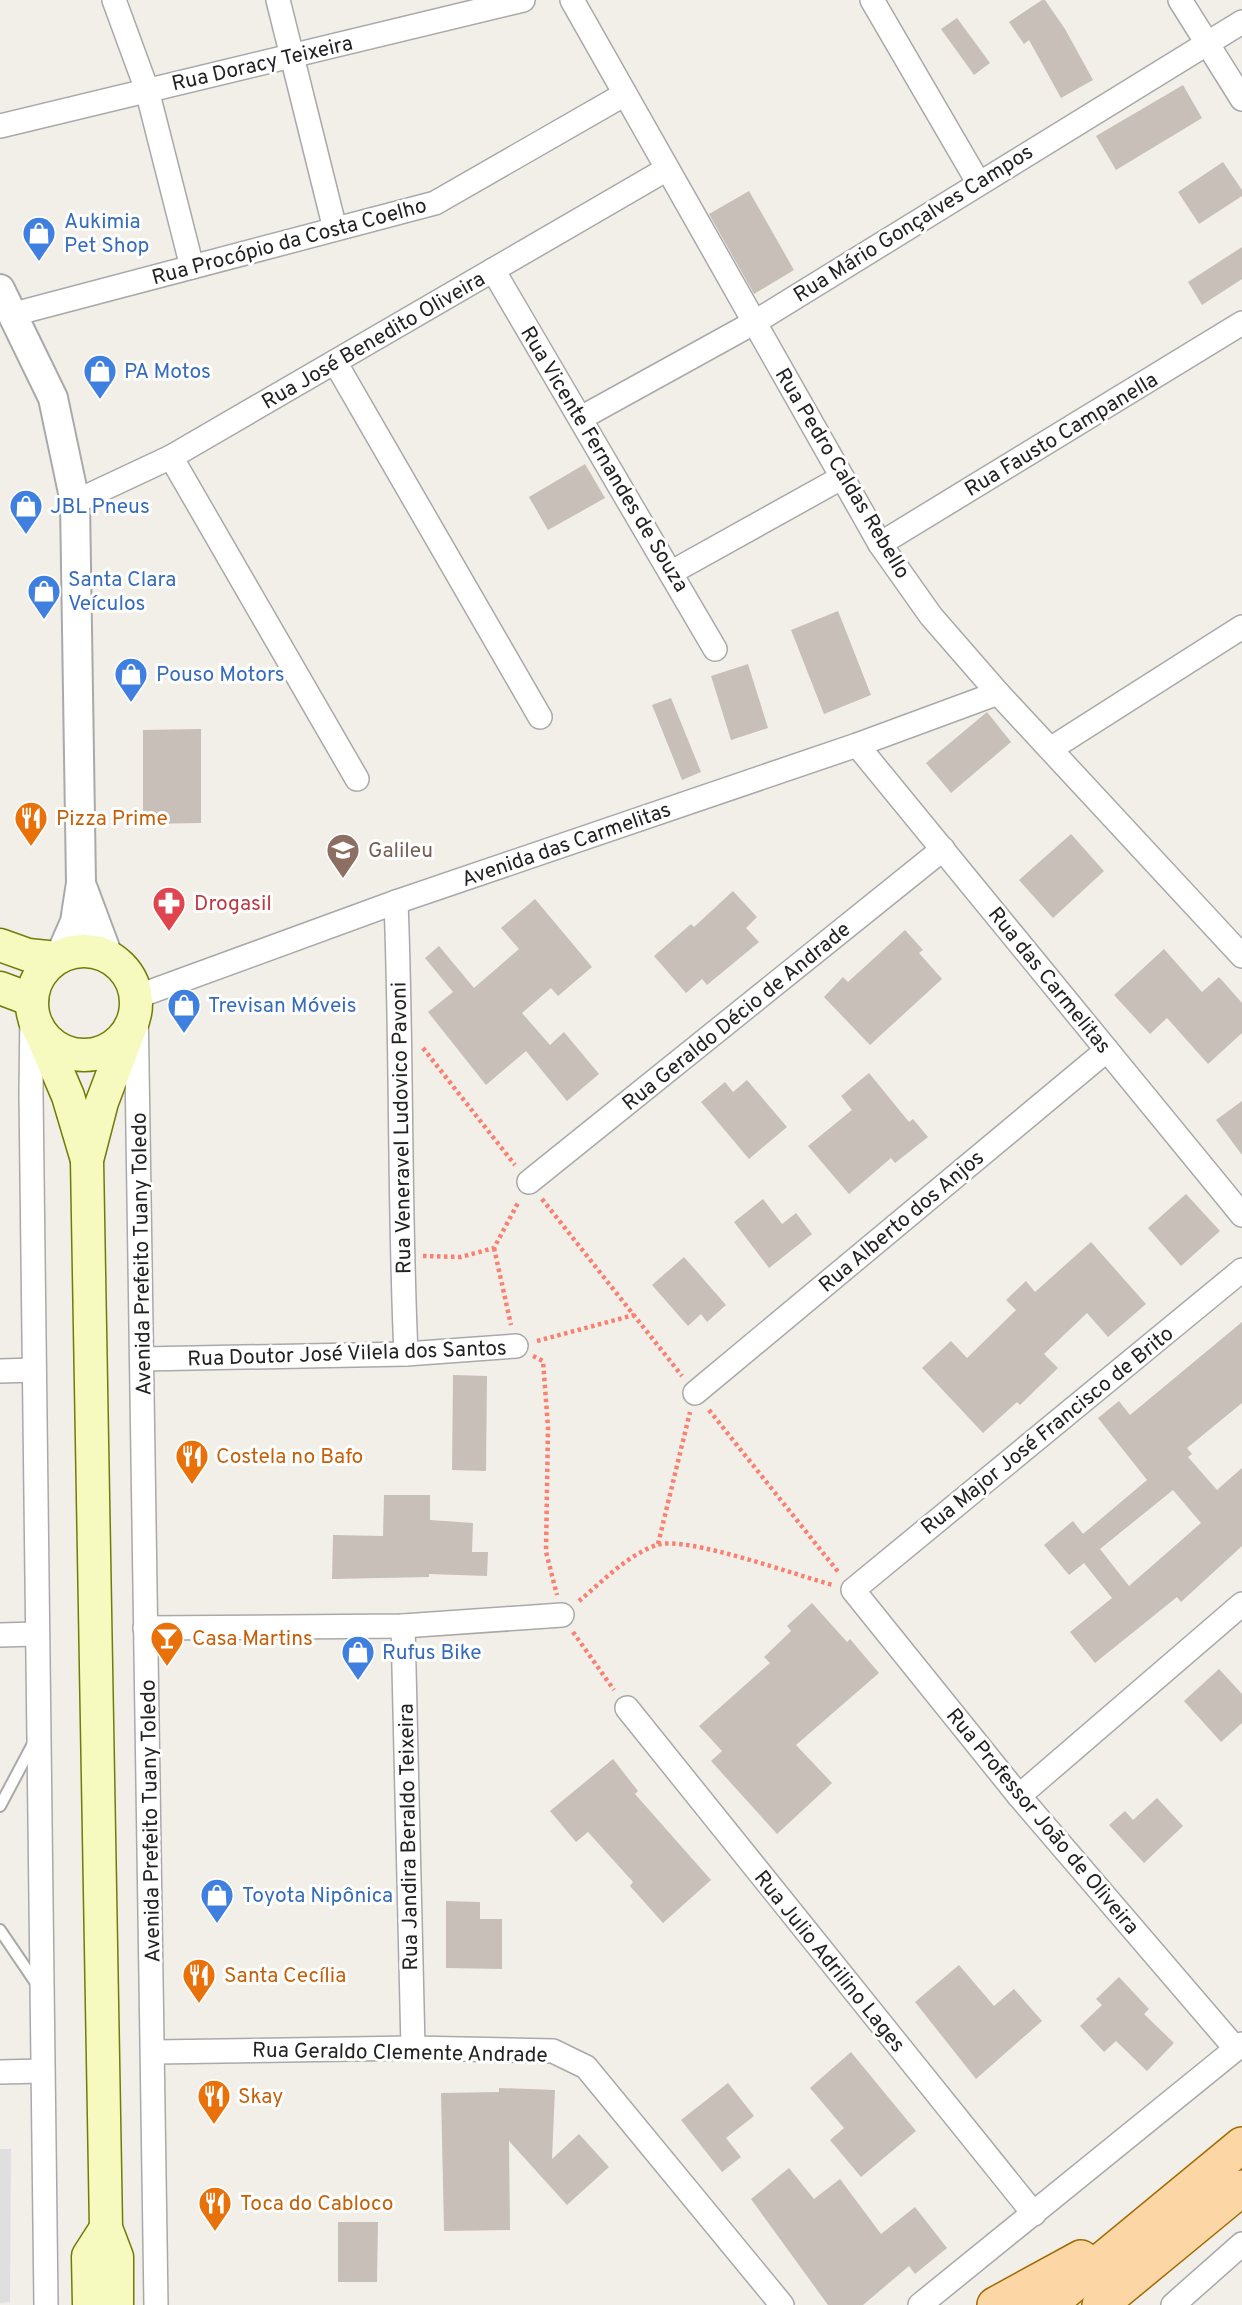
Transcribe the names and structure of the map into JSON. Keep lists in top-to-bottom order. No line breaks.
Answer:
{"streets":{"main road":["Avenida Prefeito Tuany Toledo"],"street":["Rua Doracy Teixeira","Rua Mário Gonçalves Campos","Rua Procópio da Costa Coelho","Rua José Benedito Oliveira","Rua Fausto Campanella","Rua Vicente Fernandes de Souza","Rua Pedro Caldas Rebello","Avenida das Carmelitas","Rua das Carmelitas","Rua Geraldo Décio de Andrade","Rua Veneravel Ludovico Pavoni","Rua Alberto dos Anjos","Rua Doutor José Vilela dos Santos","Rua Major José Francisco de Brito","Rua Professor João de Oliveira","Rua Jandira Beraldo Teixeira","Rua Julio Adrilino Lages","Rua Geraldo Clemente Andrade"]},"crossings":[["Rua Mário Gonçalves Campos","Rua Vicente Fernandes de Souza"],["Rua Mário Gonçalves Campos","Rua Pedro Caldas Rebello"],["Rua Procópio da Costa Coelho","Rua Pedro Caldas Rebello"],["Rua José Benedito Oliveira","Rua Vicente Fernandes de Souza"],["Rua José Benedito Oliveira","Rua Pedro Caldas Rebello"],["Rua Fausto Campanella","Rua Pedro Caldas Rebello"],["Rua Pedro Caldas Rebello","Avenida das Carmelitas"],["Avenida das Carmelitas","Rua das Carmelitas"],["Avenida das Carmelitas","Rua Veneravel Ludovico Pavoni"],["Avenida das Carmelitas","Avenida Prefeito Tuany Toledo"],["Rua das Carmelitas","Rua Geraldo Décio de Andrade"],["Rua das Carmelitas","Rua Alberto dos Anjos"],["Rua Veneravel Ludovico Pavoni","Rua Doutor José Vilela dos Santos"],["Avenida Prefeito Tuany Toledo","Rua Doutor José Vilela dos Santos"],["Avenida Prefeito Tuany Toledo","Rua Geraldo Clemente Andrade"],["Rua Major José Francisco de Brito","Rua Professor João de Oliveira"],["Rua Jandira Beraldo Teixeira","Rua Geraldo Clemente Andrade"]],"places":{"shop":["Aukimia Pet Shop","PA Motos","JBL Pneus","Santa Clara Veículos","Pouso Motors","Trevisan Móveis","Rufus Bike","Toyota Nipônica"],"restaurant":["Pizza Prime","Costela no Bafo","Santa Cecília","Skay","Toca do Cabloco"],"school or university":["Galileu"],"pharmacy":["Drogasil"],"bar":["Casa Martins"]}}
